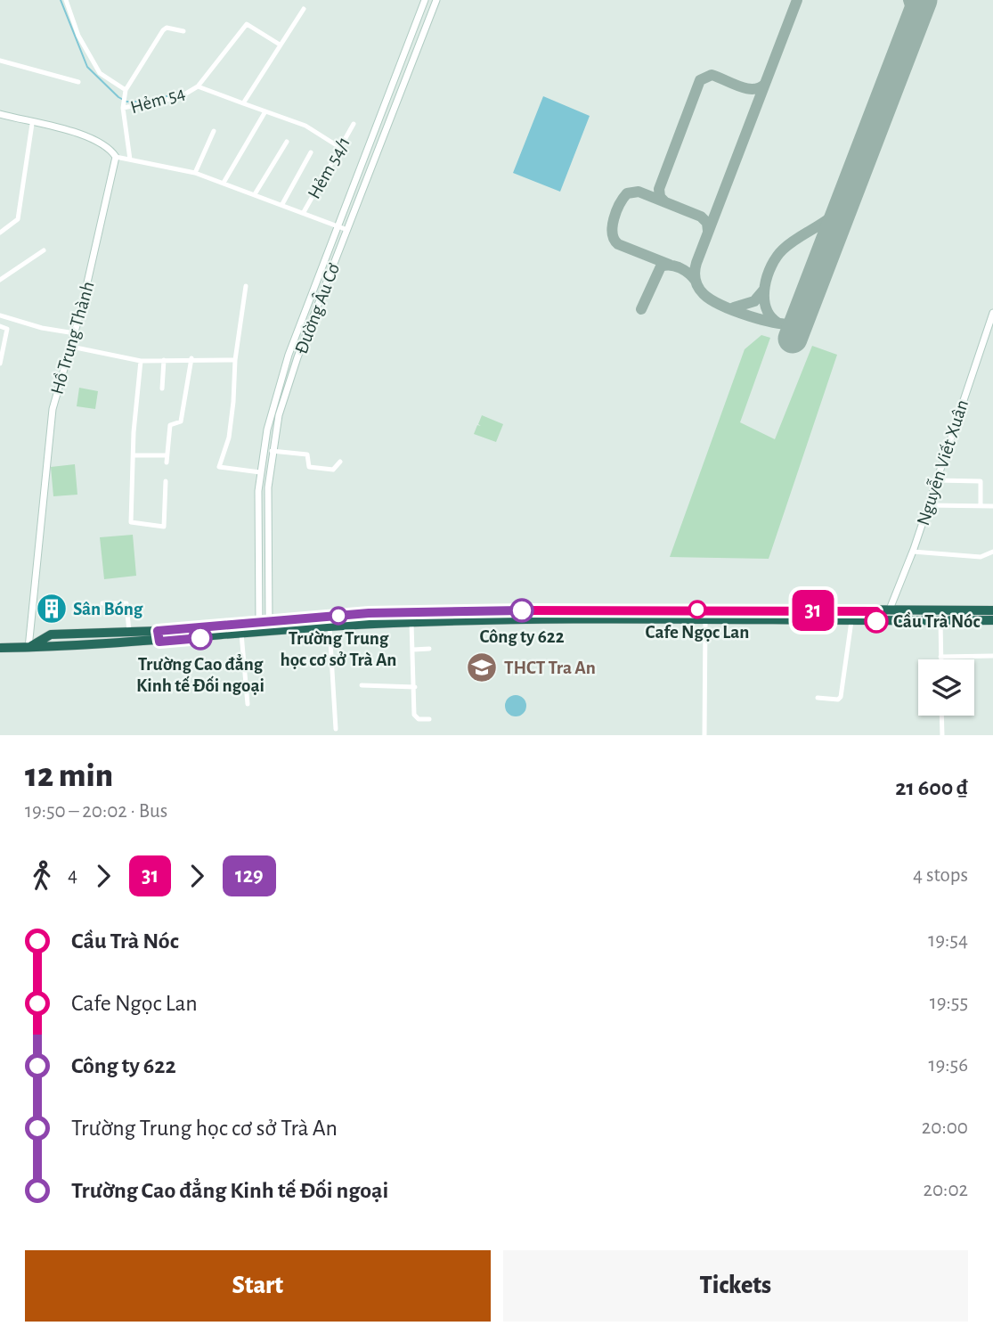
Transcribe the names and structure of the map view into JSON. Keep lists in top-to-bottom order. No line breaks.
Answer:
{"streets":{"street":["Hẻm 54","Hẻm 54/1","Đường Âu Cơ","Hồ Trung Thành","Nguyễn Viết Xuân"]},"places":{"building":["Sân Bóng"],"other":["Cafe Ngọc Lan","Công ty 622","Trường Trung học cơ sở Trà An","Cầu Trà Nóc","Trường Cao đẳng Kinh tế Đối ngoại"],"school or university":["THCT Tra An"]},"lines":["bus line 31","bus line 129"],"page":{"on_map":"31","heading":["12 min","19:50 – 20:02 · Bus","21 600 ₫"],"legs":["4","31","129","4 stops"],"list":[{"name":"Cầu Trà Nóc","value":"19:54"},{"name":"Cafe Ngọc Lan","value":"19:55"},{"name":"Công ty 622","value":"19:56"},{"name":"Trường Trung học cơ sở Trà An","value":"20:00"},{"name":"Trường Cao đẳng Kinh tế Đối ngoại","value":"20:02"}],"buttons":["Start","Tickets"]}}
